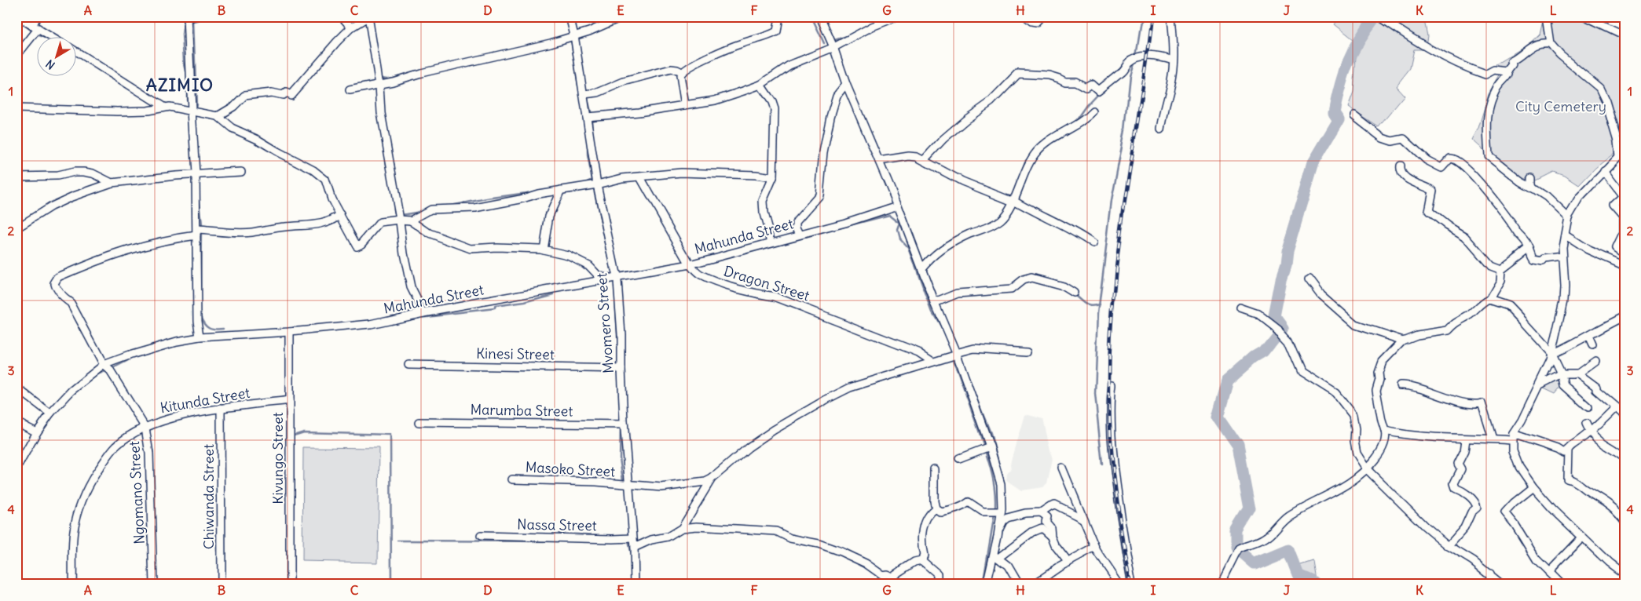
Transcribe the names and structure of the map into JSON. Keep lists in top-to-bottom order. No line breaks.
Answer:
{"streets":{"street":["Mahunda Street","Dragon Street","Mvomero Street","Kinesi Street","Kitunda Street","Marumba Street","Kivungo Street","Masoko Street","Ngomano Street","Chiwanda Street","Nassa Street"]},"crossings":[["Mahunda Street","Dragon Street"],["Mahunda Street","Mvomero Street"],["Mahunda Street","Kivungo Street"],["Mahunda Street","Ngomano Street"],["Mvomero Street","Kinesi Street"],["Mvomero Street","Marumba Street"],["Mvomero Street","Masoko Street"],["Mvomero Street","Nassa Street"],["Kitunda Street","Kivungo Street"],["Kitunda Street","Ngomano Street"],["Kitunda Street","Chiwanda Street"]],"districts":["AZIMIO"],"parks":["City Cemetery"],"north":"bottom left","grid":{"columns":["A","B","C","D","E","F","G","H","I","J","K","L"],"rows":["1","2","3","4"]}}
